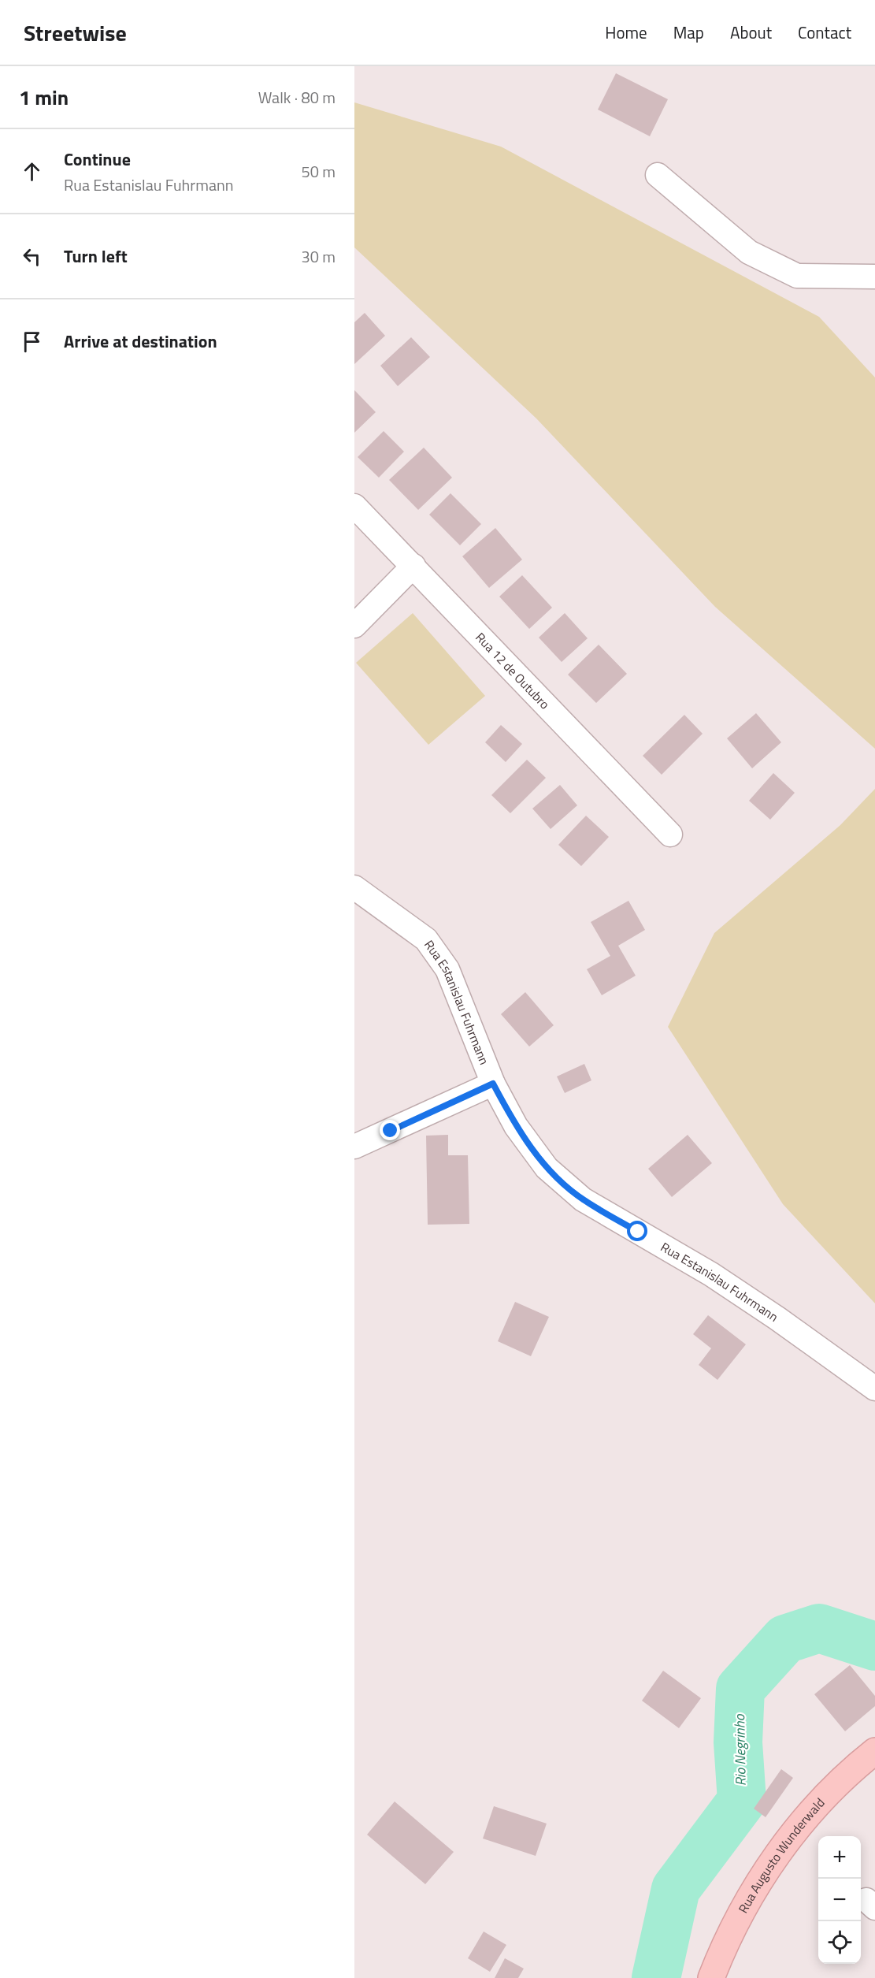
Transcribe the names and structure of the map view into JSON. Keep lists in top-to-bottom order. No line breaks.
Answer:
{"streets":{"main road":["Rua Augusto Wunderwald"],"street":["Rua 12 de Outubro","Rua Estanislau Fuhrmann"]},"water":["Rio Negrinho"],"page":{"header":"Streetwise","nav":["Home","Map","About","Contact"],"heading":["1 min","Walk · 80 m"],"list":[["Continue","Rua Estanislau Fuhrmann","50 m"],["Turn left","30 m"],"Arrive at destination"],"map_buttons":["+","−"]}}
